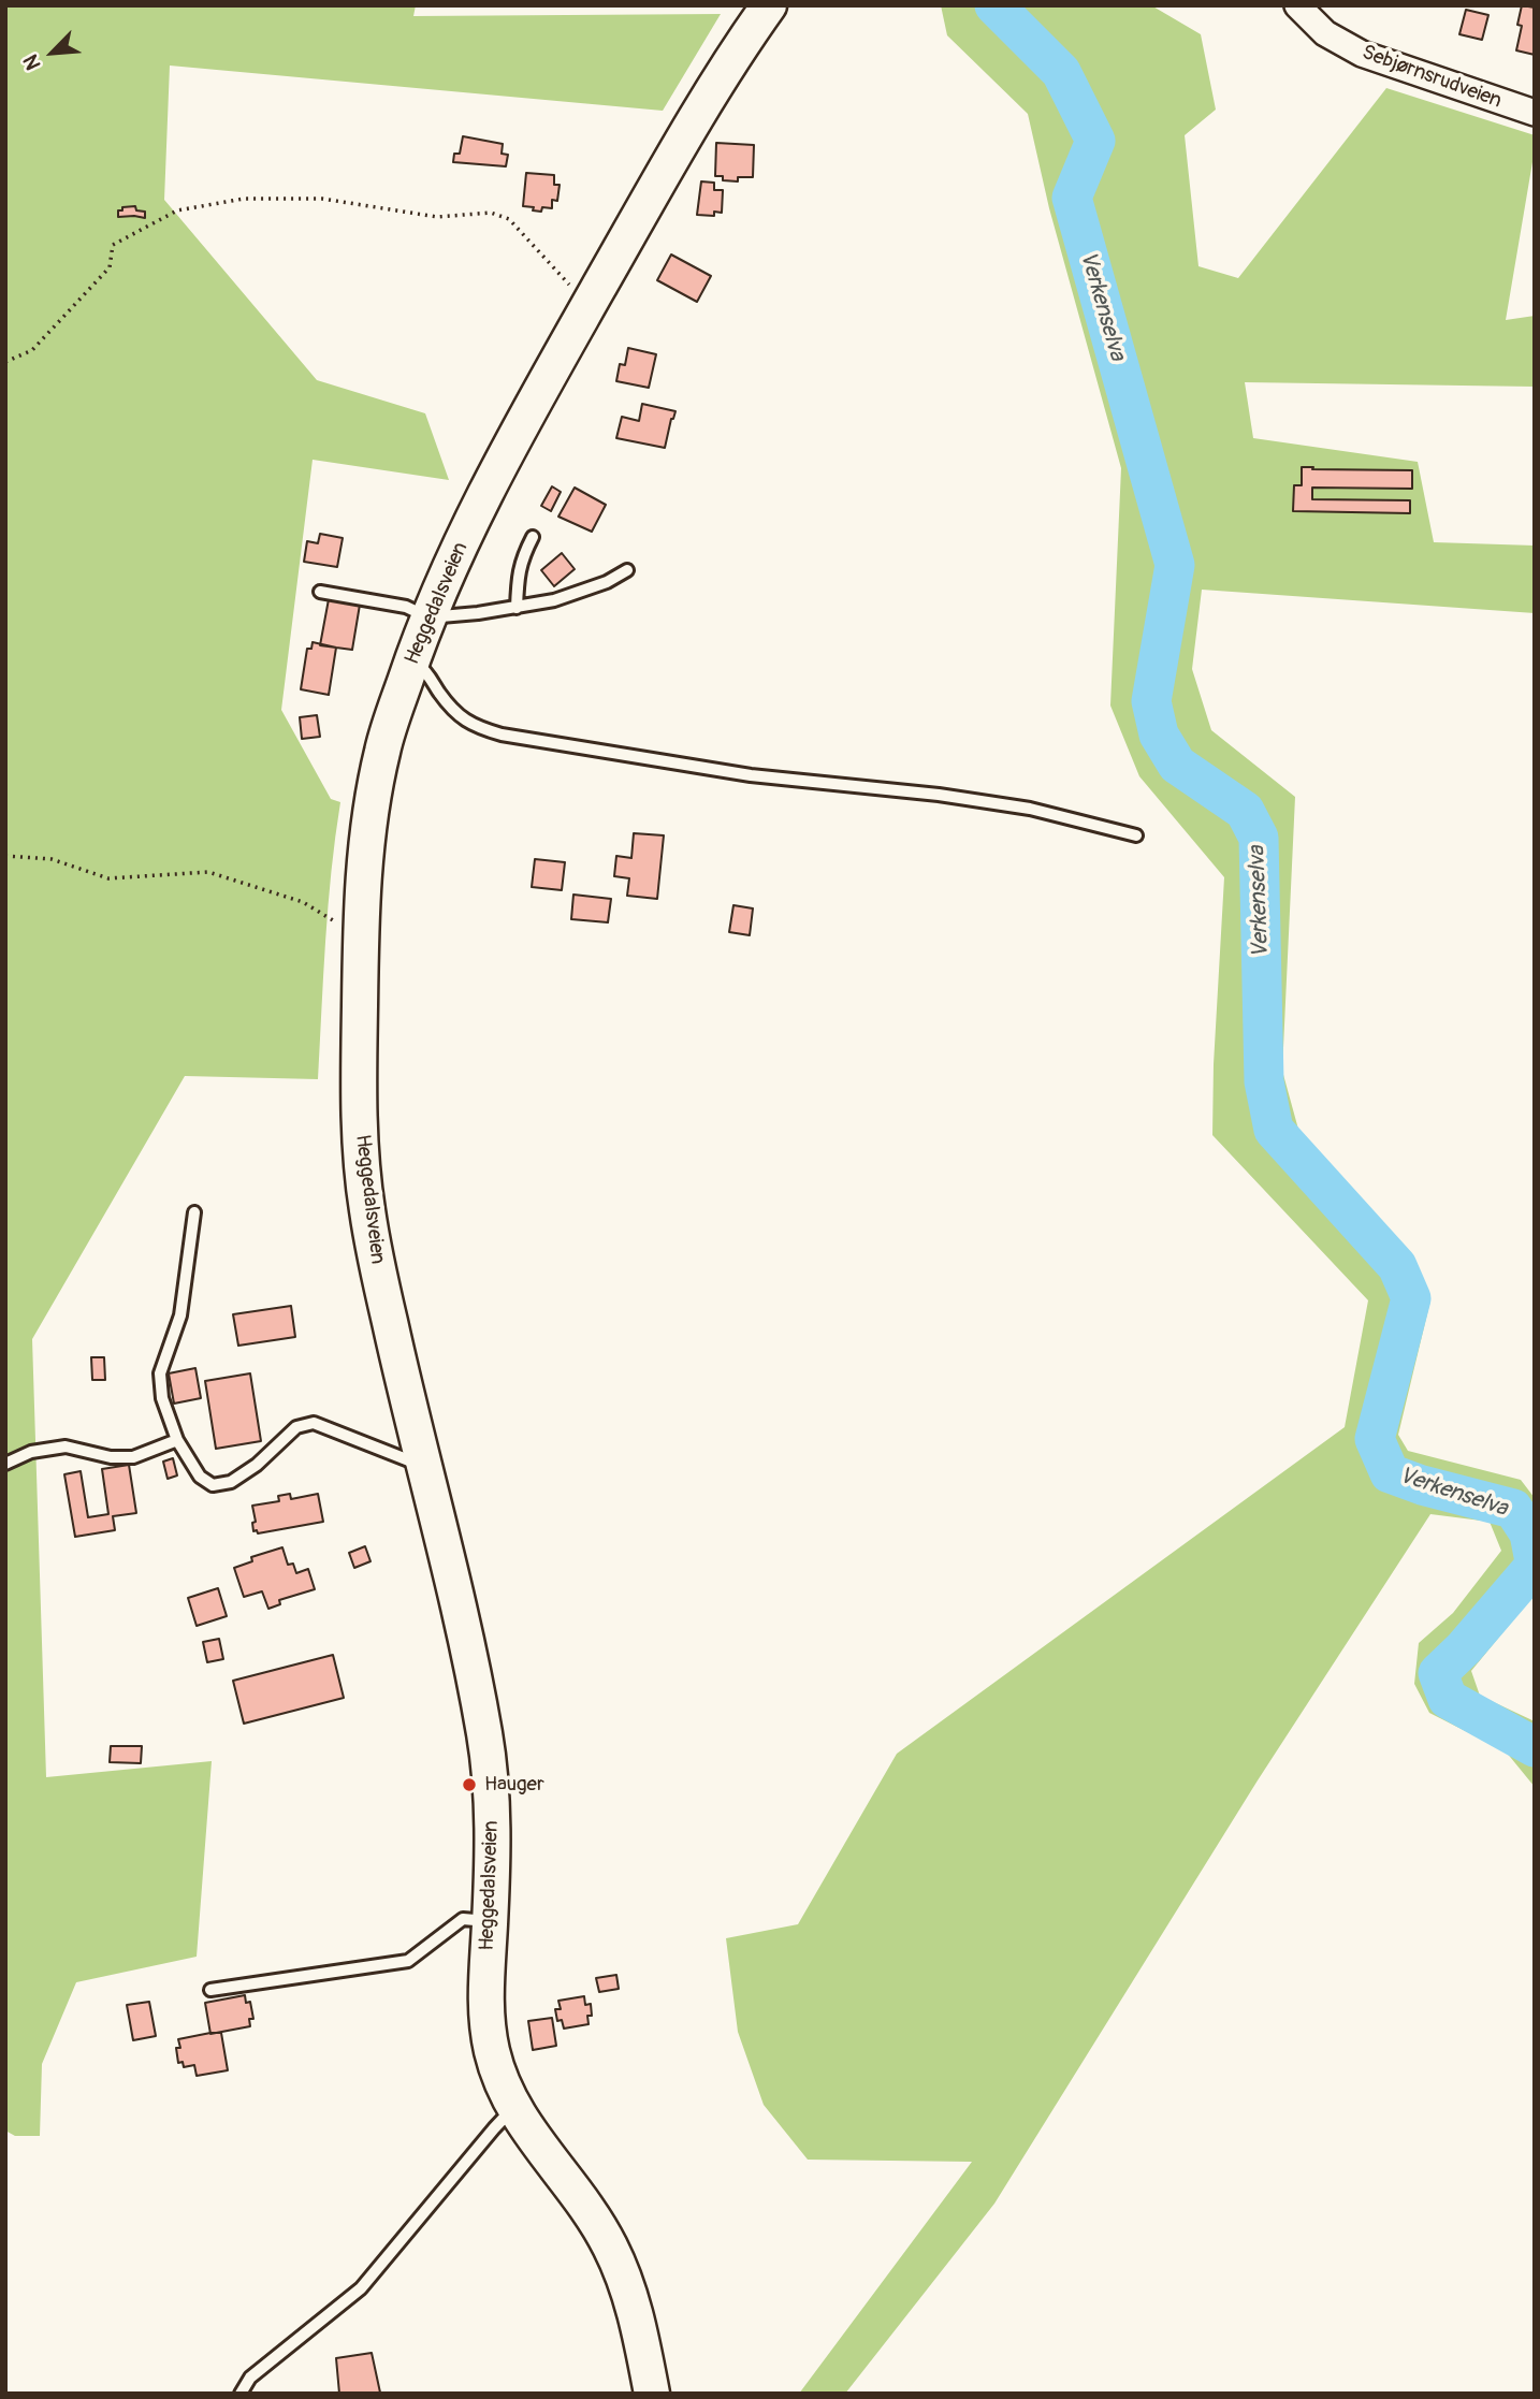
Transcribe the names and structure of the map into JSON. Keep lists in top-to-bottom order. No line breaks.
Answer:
{"streets":{"main road":["Heggedalsveien"],"street":["Sebjørnsrudveien"]},"water":["Verkenselva"],"places":["Hauger"],"north":"bottom left"}
